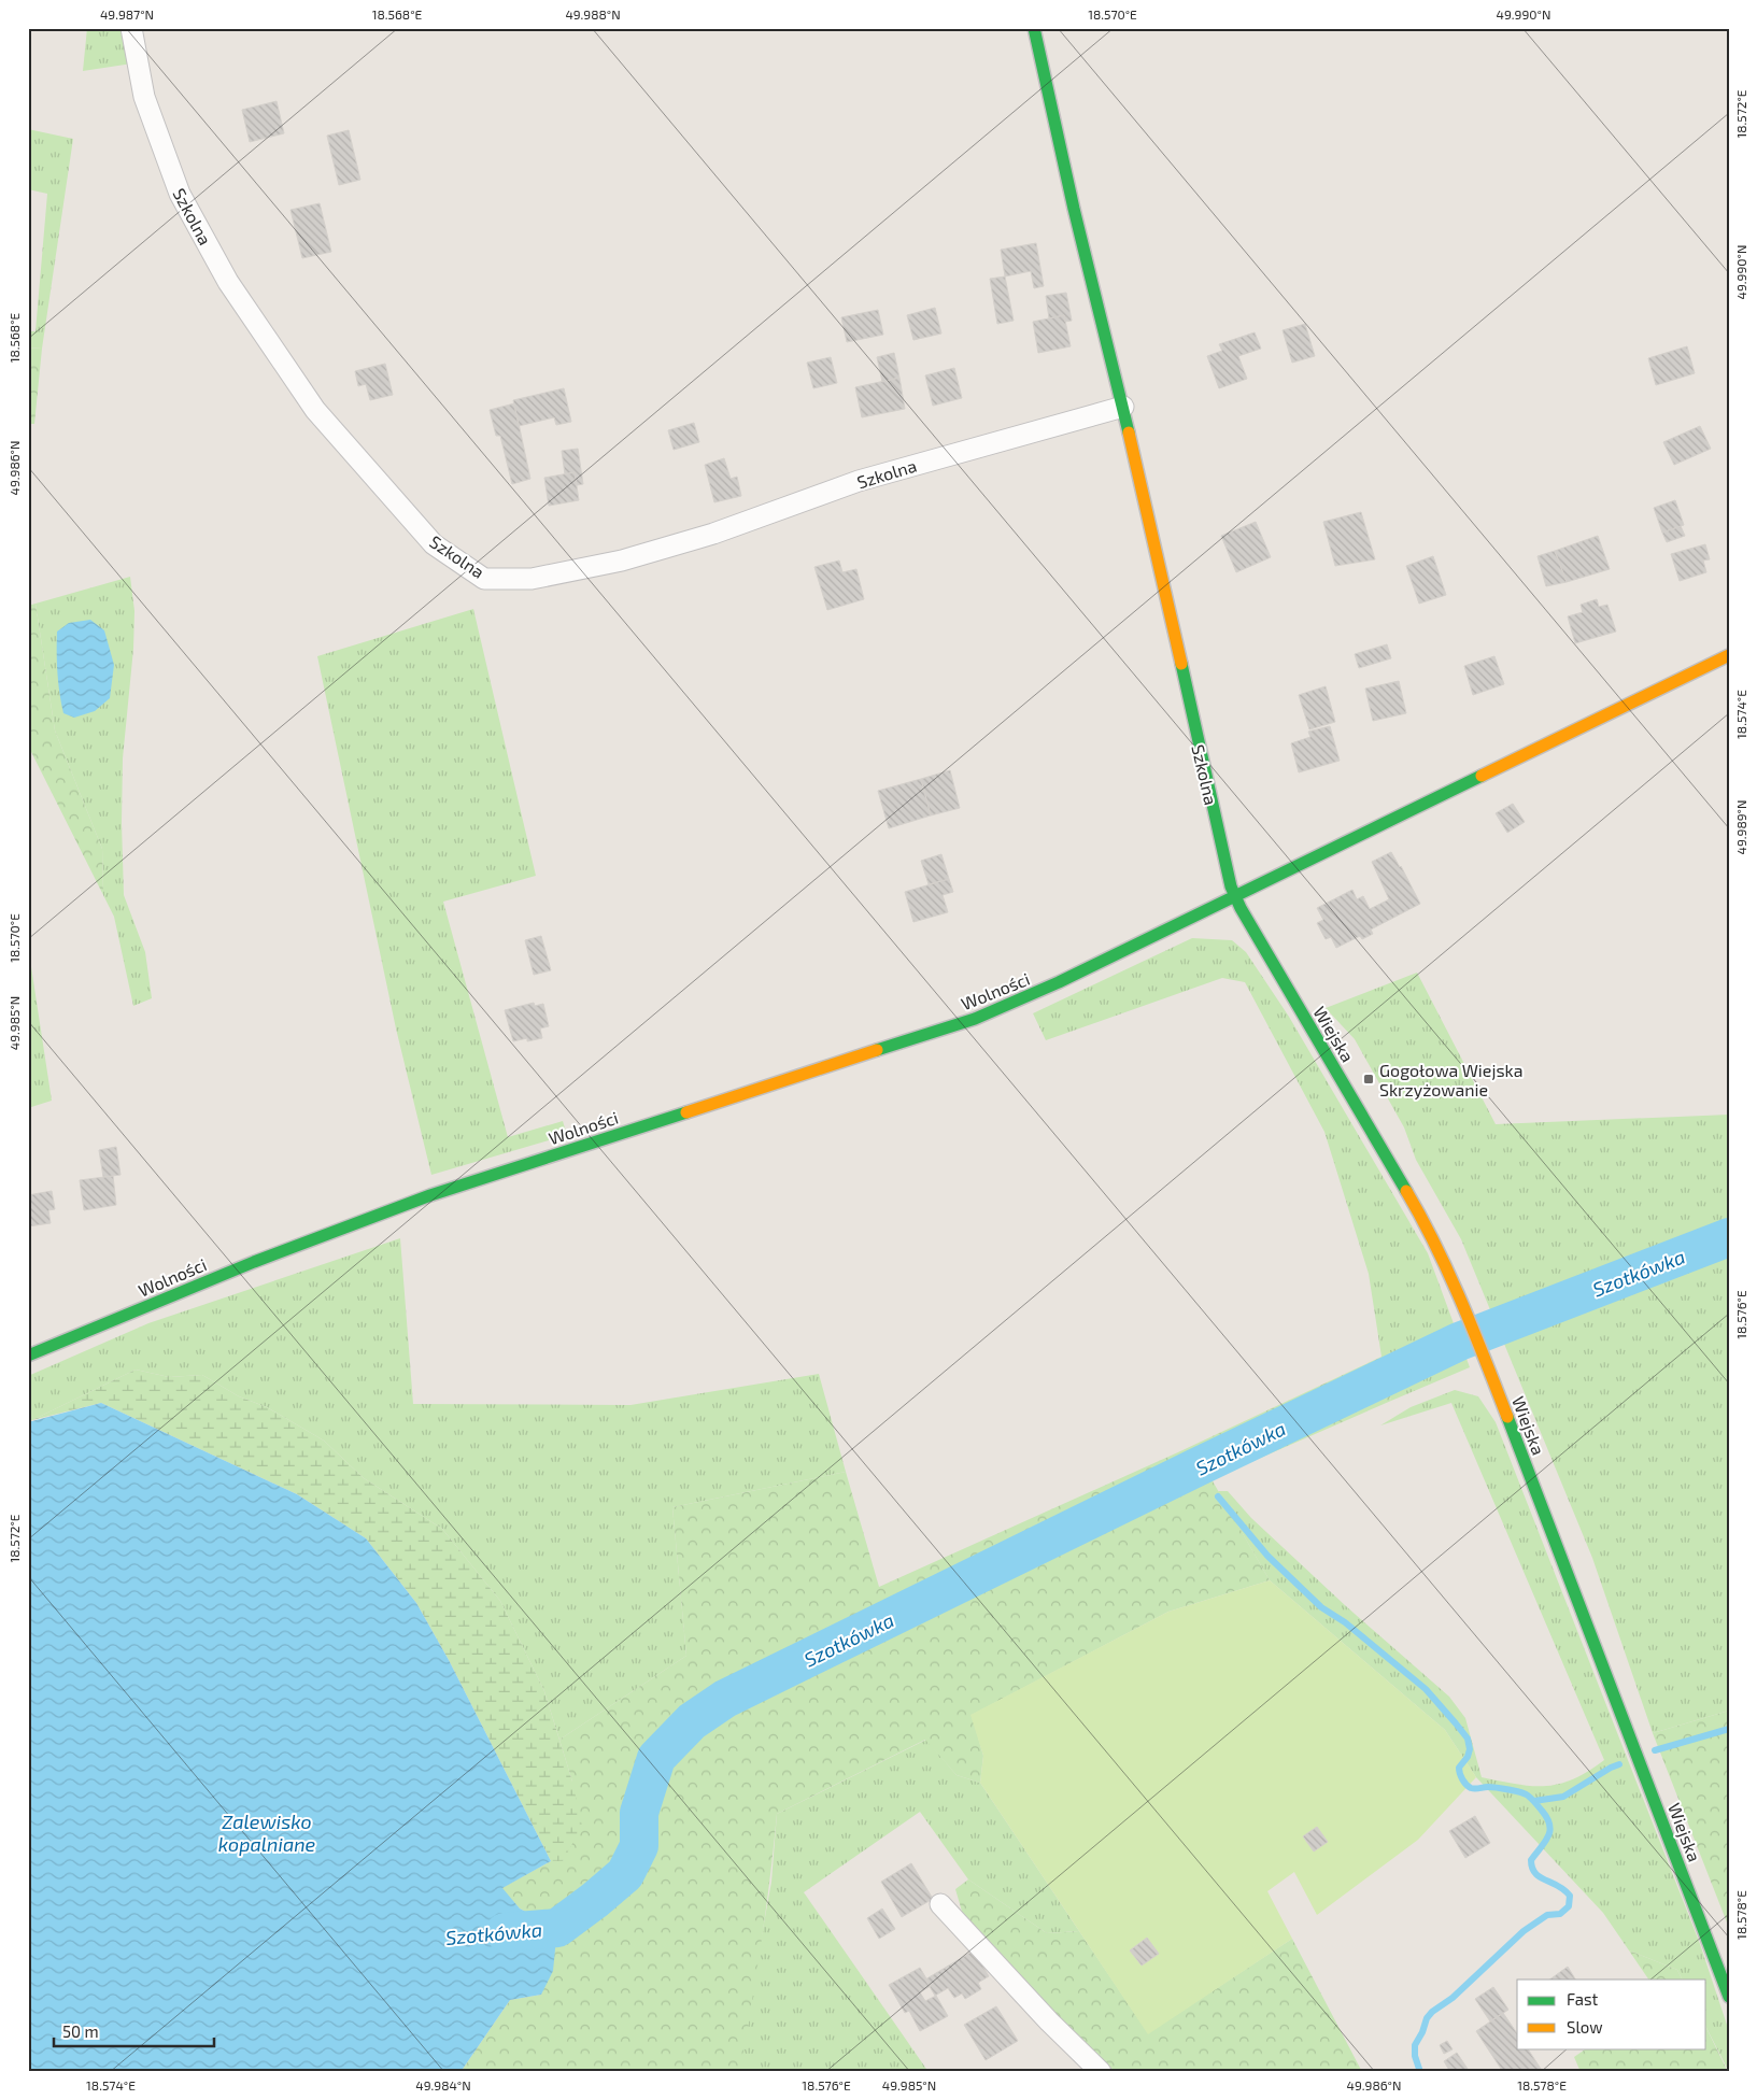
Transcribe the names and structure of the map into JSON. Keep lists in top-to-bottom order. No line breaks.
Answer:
{"streets":{"street":["Szkolna","Wolności","Wiejska"]},"crossings":[["Szkolna","Wolności"],["Szkolna","Wiejska"],["Wolności","Wiejska"]],"water":["Szotkówka","Zalewisko kopalniane"],"places":{"transit":["Gogołowa Wiejska Skrzyżowanie"]},"legend":["Fast","Slow"],"scale_bar":"50 m","coordinates":["49.987°N","18.568°E","49.988°N","18.570°E","49.990°N","18.572°E","49.986°N","18.574°E","49.989°N","49.985°N","18.576°E","18.578°E","49.984°N"]}
